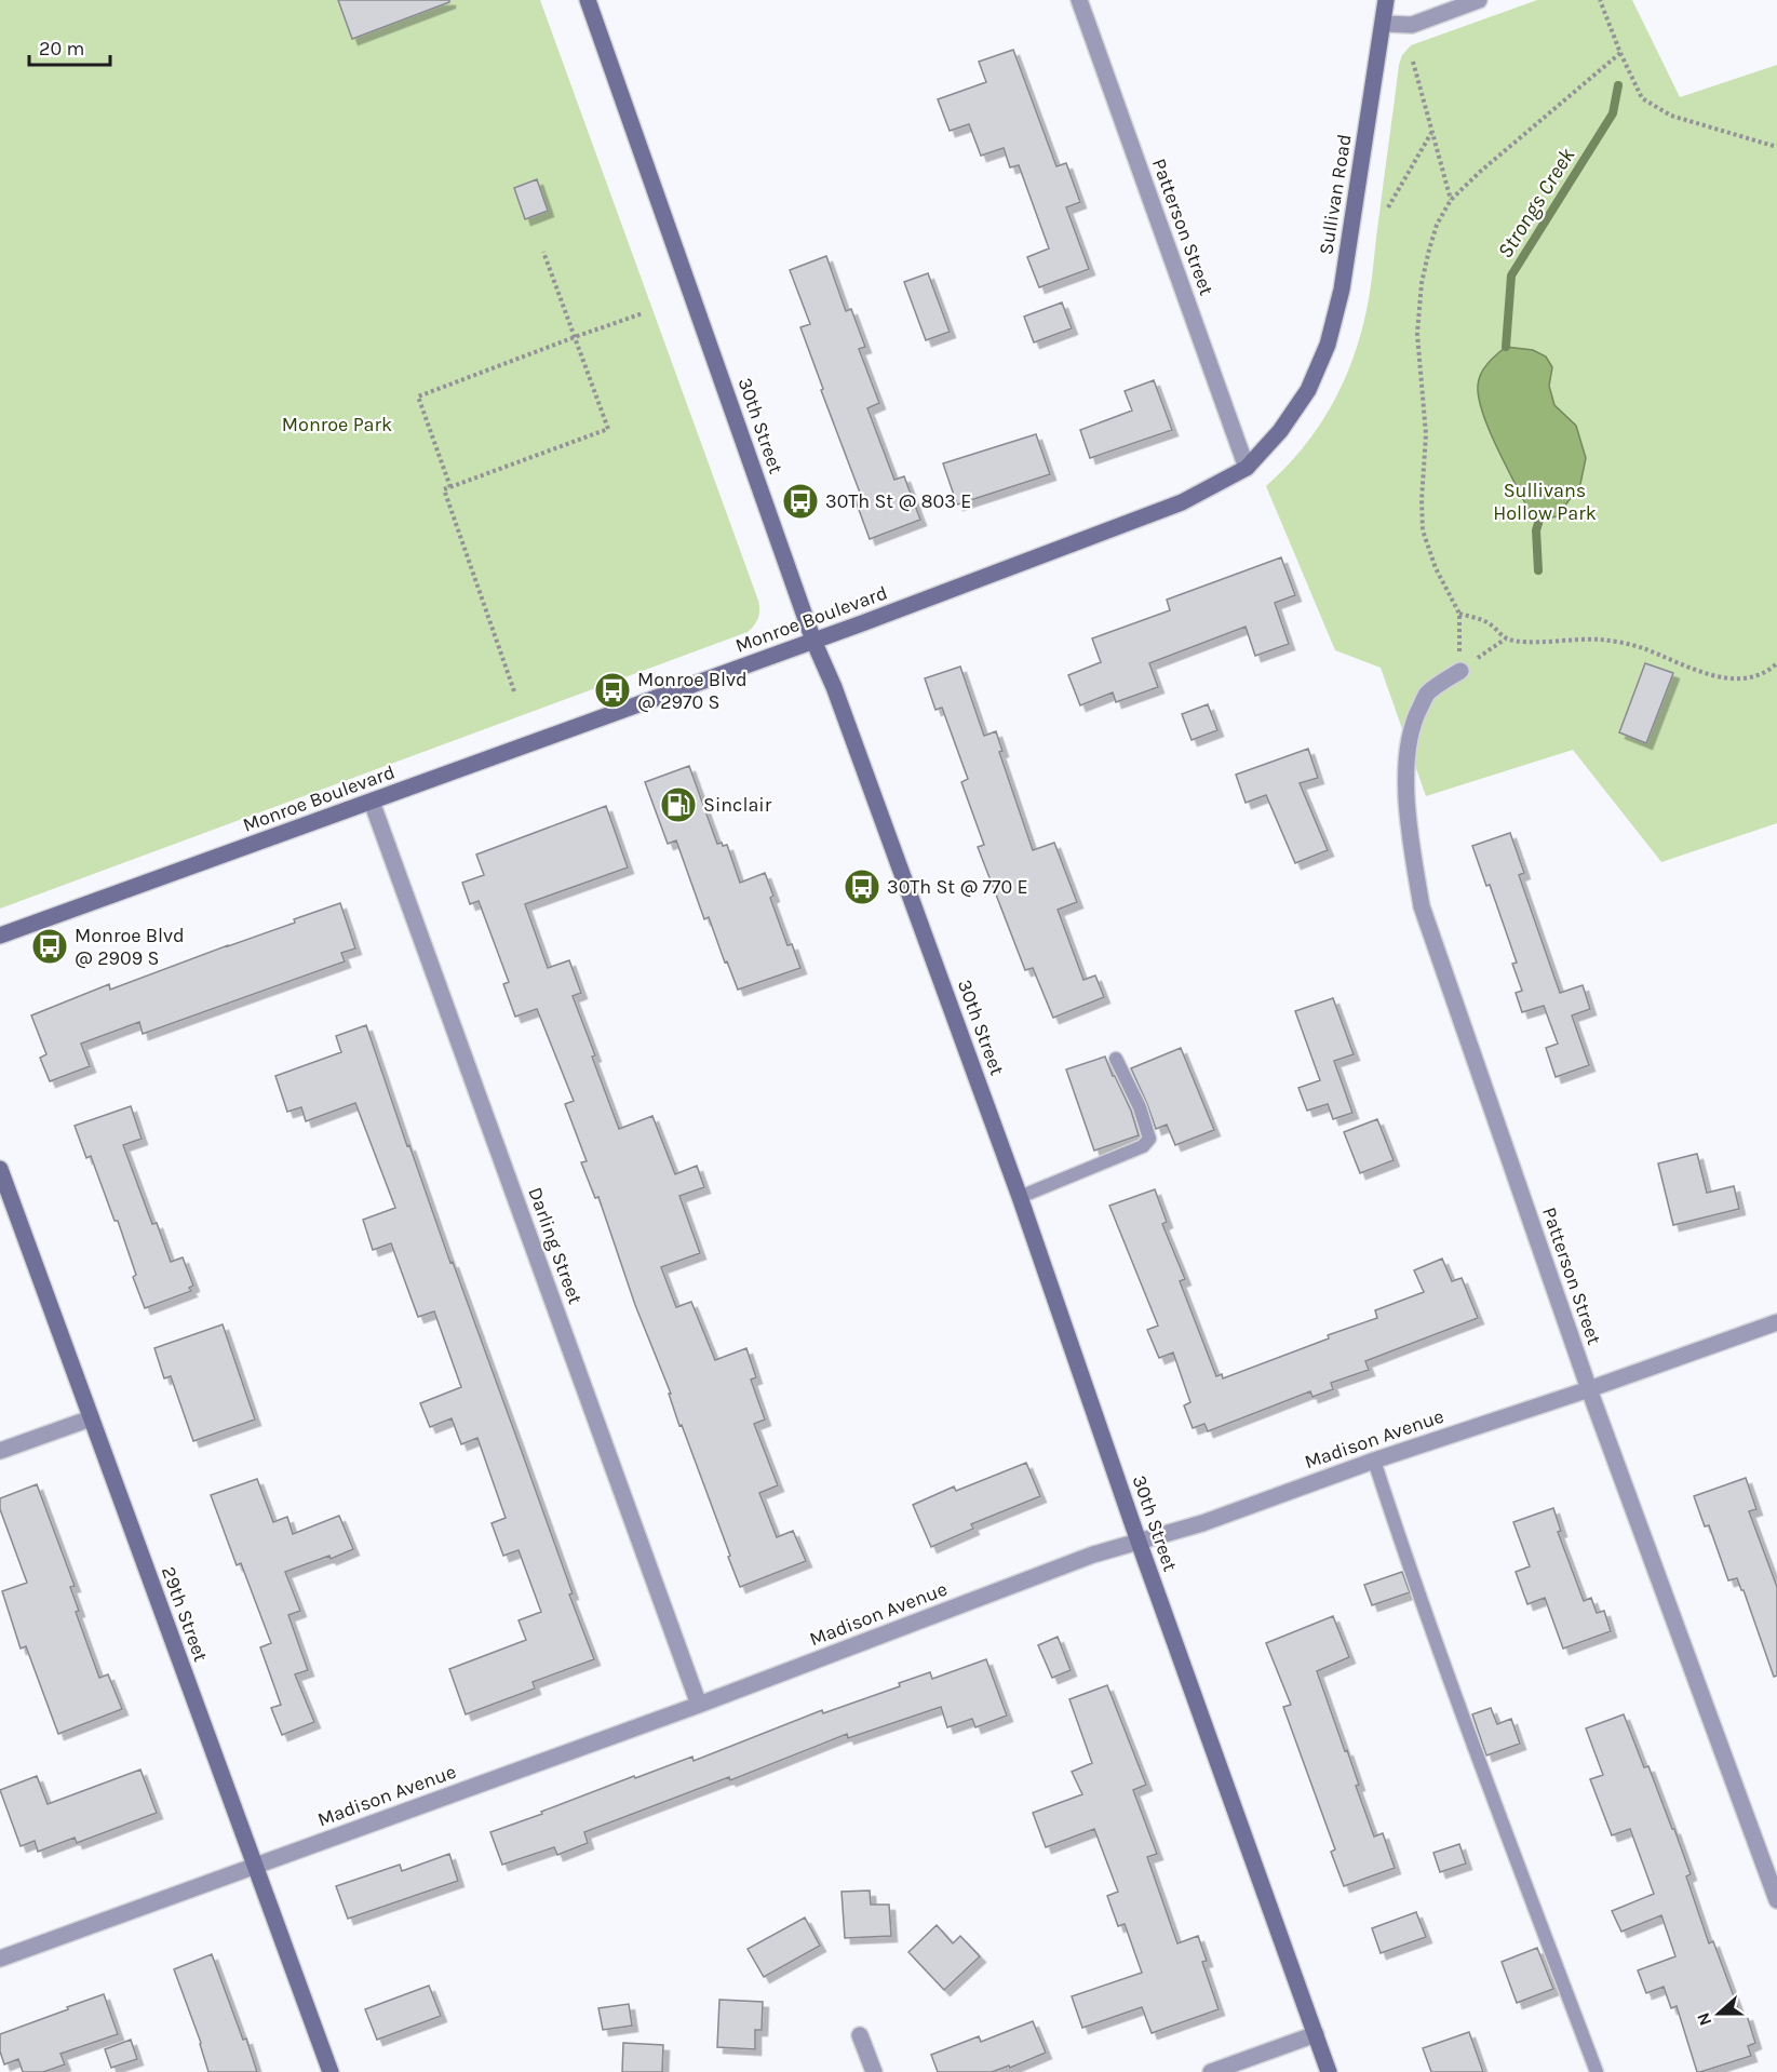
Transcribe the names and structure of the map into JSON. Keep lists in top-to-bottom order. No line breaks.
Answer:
{"streets":{"street":["Sullivan Road","Patterson Street","30th Street","Monroe Boulevard","Darling Street","Madison Avenue","29th Street"]},"crossings":[["Sullivan Road","Monroe Boulevard"],["Patterson Street","Monroe Boulevard"],["Patterson Street","Madison Avenue"],["30th Street","Monroe Boulevard"],["30th Street","Madison Avenue"],["Monroe Boulevard","Darling Street"],["Darling Street","Madison Avenue"],["Madison Avenue","29th Street"]],"water":["Strongs Creek"],"parks":["Monroe Park","Sullivans Hollow Park"],"places":{"bus stop":["30Th St @ 803 E","Monroe Blvd @ 2970 S","30Th St @ 770 E","Monroe Blvd @ 2909 S"],"fuel station":["Sinclair"]},"scale_bar":"20 m","north":"left"}
